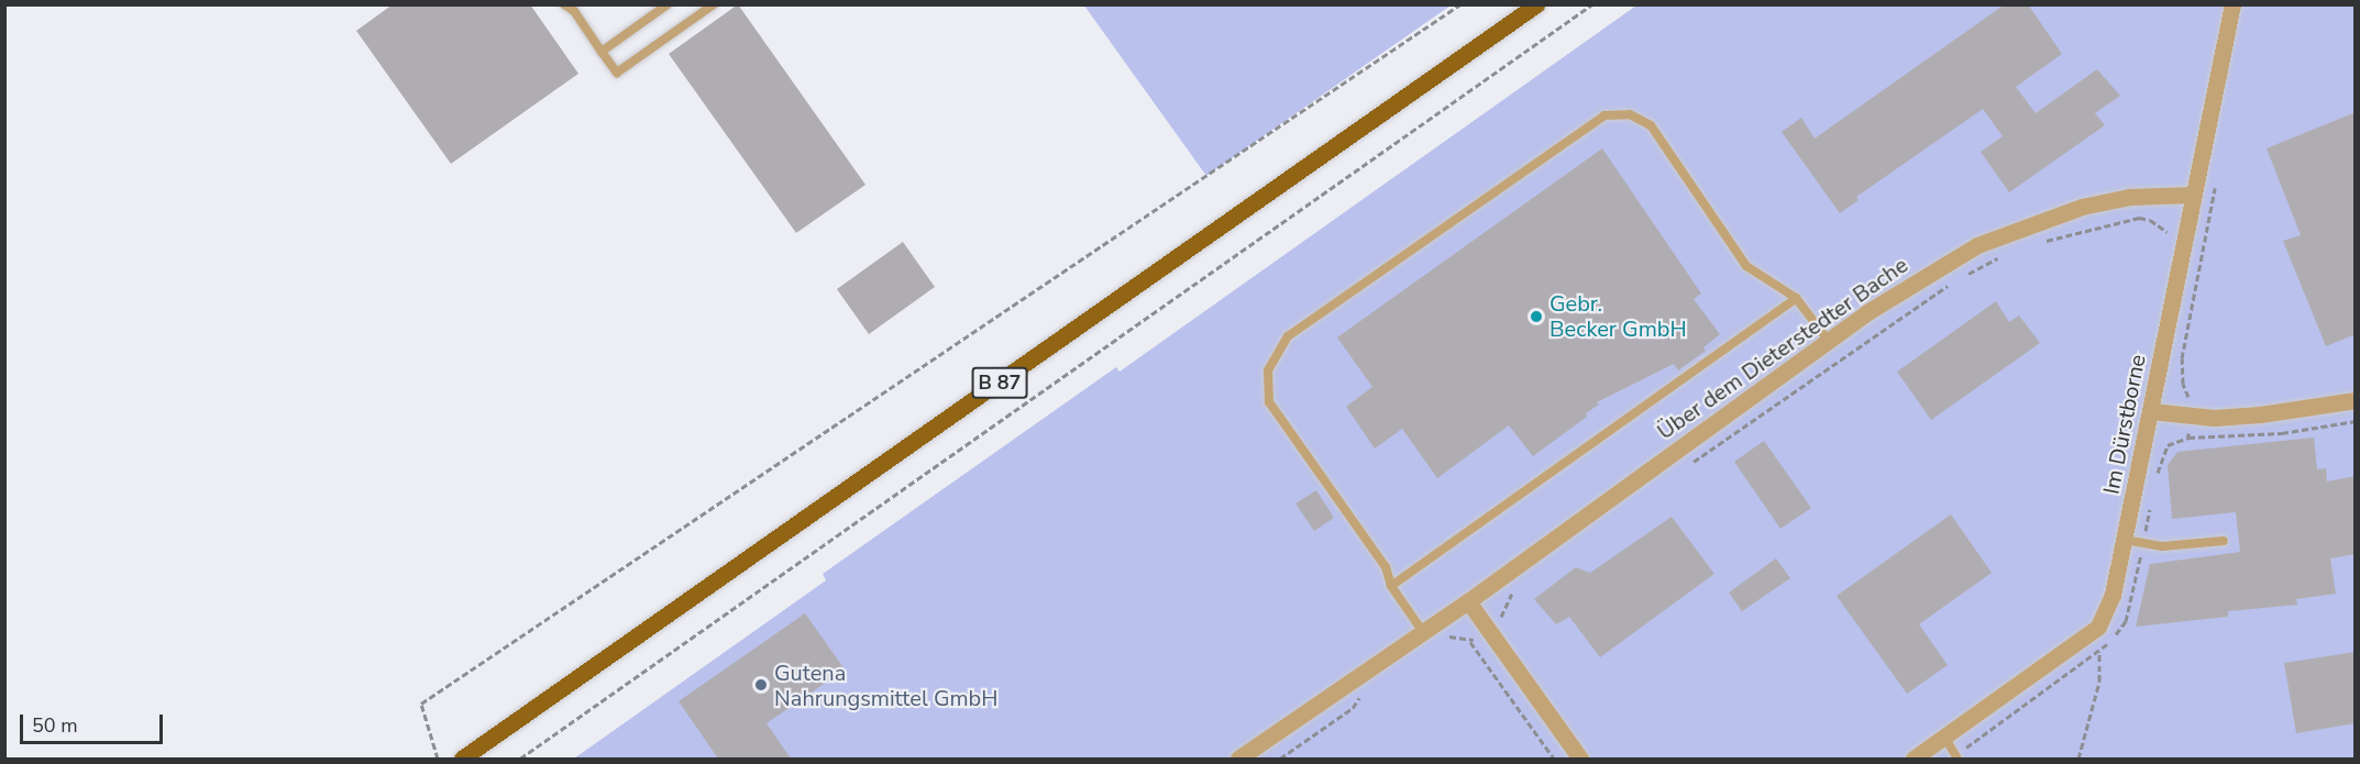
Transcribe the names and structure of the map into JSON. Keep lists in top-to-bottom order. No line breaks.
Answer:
{"streets":{"main road":["B 87"],"street":["Über dem Dieterstedter Bache","Im Dürstborne"]},"crossings":[["Über dem Dieterstedter Bache","Im Dürstborne"]],"places":["Gebr. Becker GmbH","Gutena Nahrungsmittel GmbH"],"scale_bar":"50 m"}
